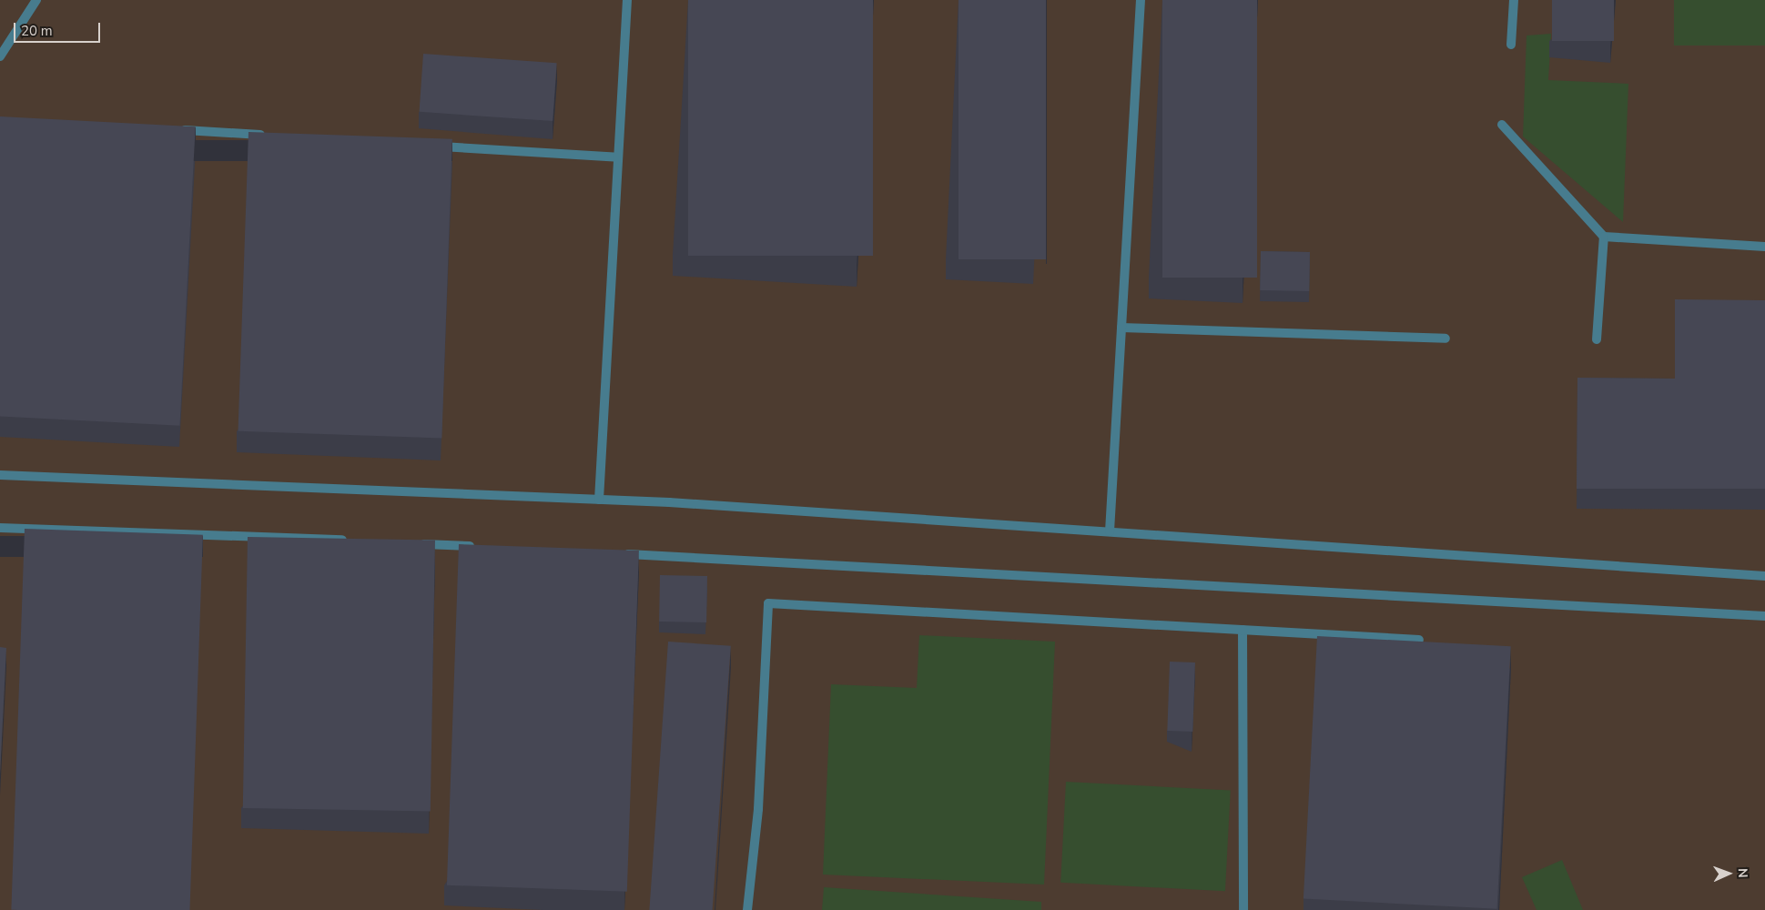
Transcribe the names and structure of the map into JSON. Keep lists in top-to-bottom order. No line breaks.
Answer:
{"scale_bar":"20 m","north":"right"}
